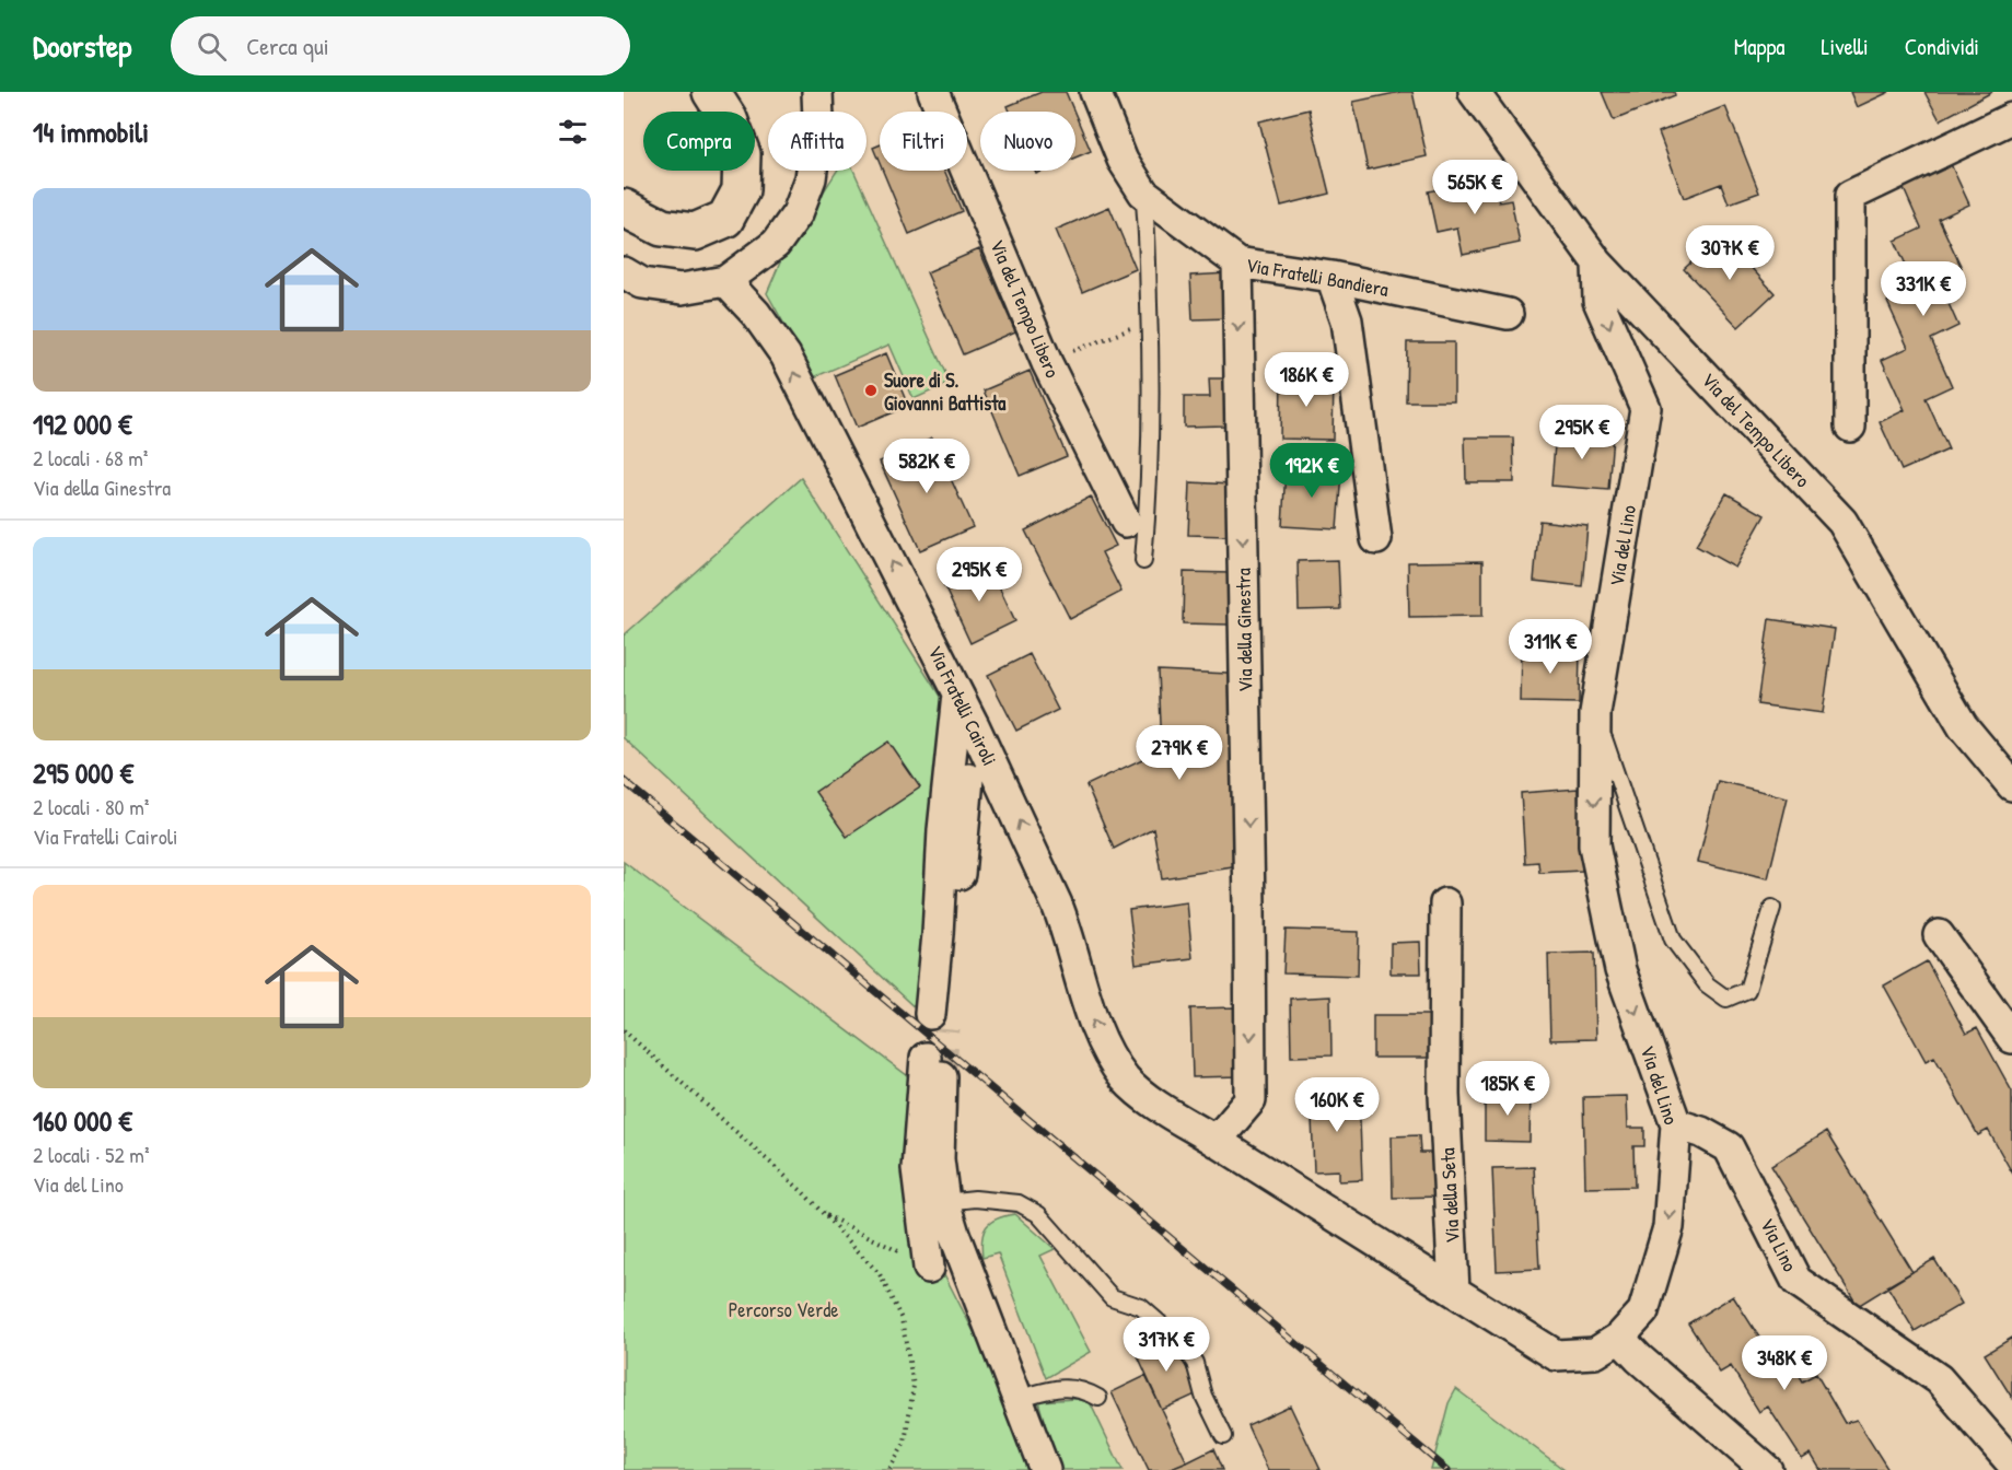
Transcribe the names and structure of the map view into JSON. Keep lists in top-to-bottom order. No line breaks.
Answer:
{"streets":{"street":["Via Fratelli Bandiera","Via del Tempo Libero","Via del Lino","Via della Ginestra","Via Fratelli Cairoli","Via della Seta","Via Lino"]},"crossings":[["Via Fratelli Bandiera","Via della Ginestra"],["Via del Tempo Libero","Via del Lino"],["Via del Lino","Via della Ginestra"],["Via del Lino","Via Fratelli Cairoli"],["Via del Lino","Via della Seta"],["Via del Lino","Via Lino"]],"one_way":["Via del Lino","Via della Ginestra","Via Fratelli Cairoli"],"parks":["Percorso Verde"],"places":["Suore di S. Giovanni Battista"],"page":{"header":"Doorstep","search":"Cerca qui","nav":["Mappa","Livelli","Condividi"],"heading":"14 immobili","chip":["Compra","Affitta","Filtri","Nuovo"],"price":["565K €","307K €","331K €","186K €","295K €","582K €","192K €","295K €","311K €","279K €","185K €","160K €","317K €","348K €"],"list":[{"name":"192 000 €","note":"2 locali · 68 m² · Via della Ginestra"},{"name":"295 000 €","note":"2 locali · 80 m² · Via Fratelli Cairoli"},{"name":"160 000 €","note":"2 locali · 52 m² · Via del Lino"}]}}
